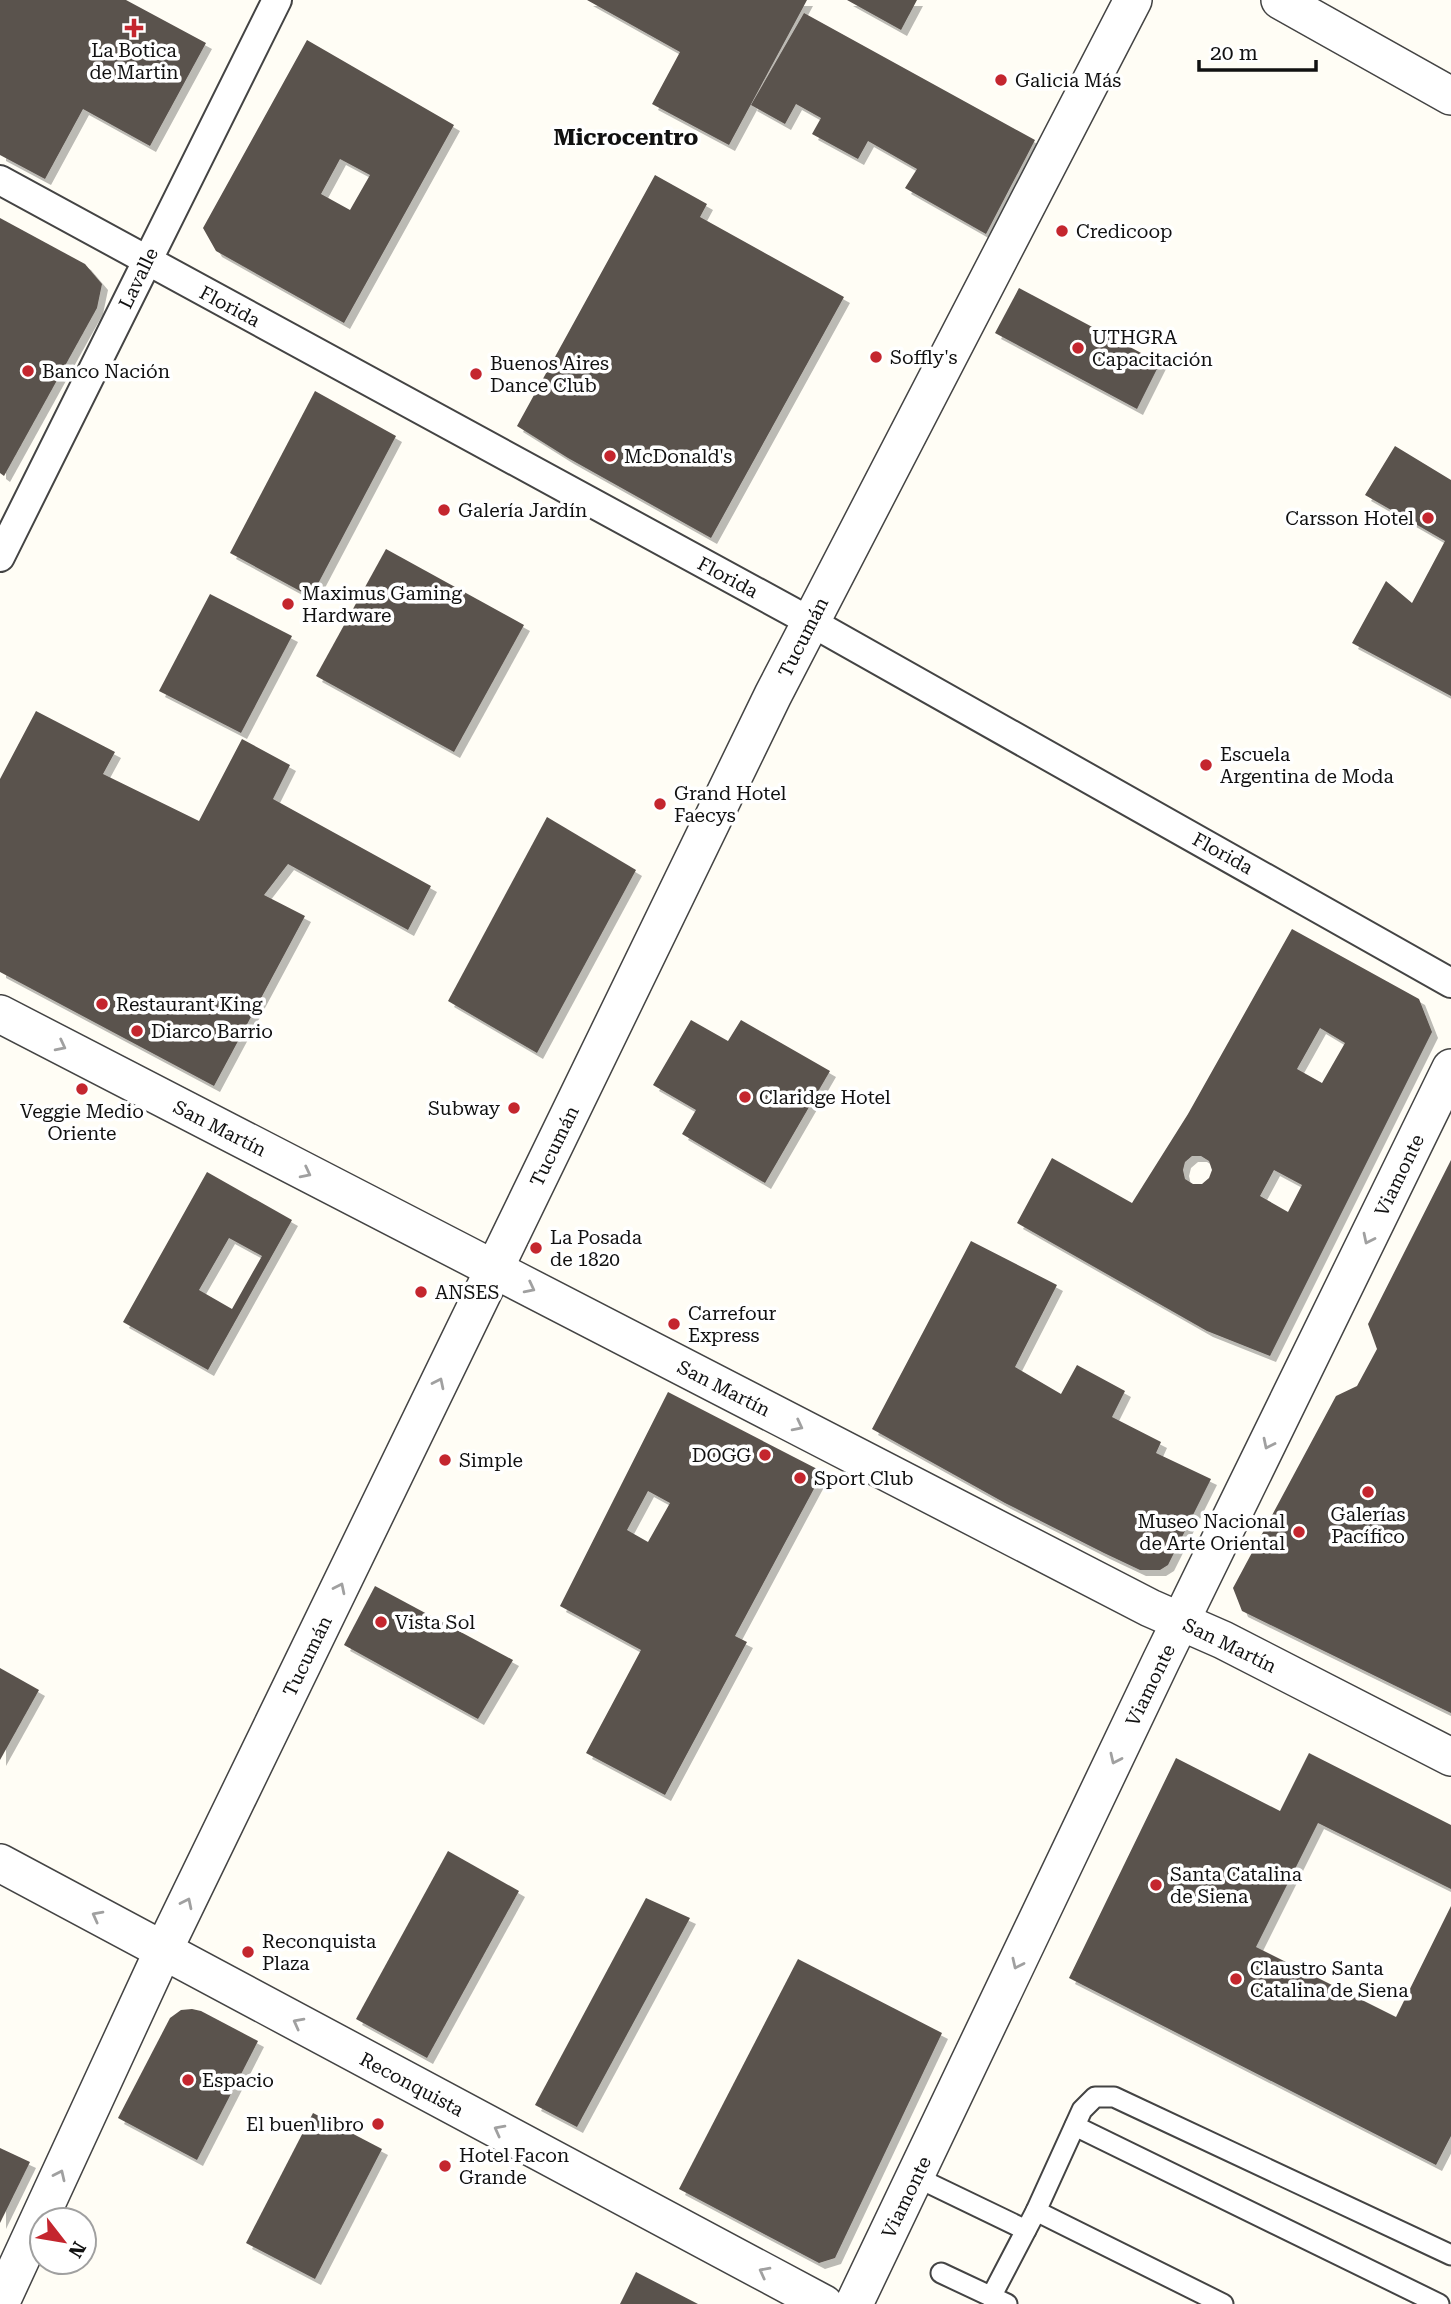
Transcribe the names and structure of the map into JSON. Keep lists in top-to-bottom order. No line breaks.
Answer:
{"streets":{"street":["Lavalle","Florida","Tucumán","San Martín","Viamonte","Reconquista"]},"crossings":[["Lavalle","Florida"],["Florida","Tucumán"],["Tucumán","San Martín"],["Tucumán","Reconquista"],["San Martín","Viamonte"]],"one_way":["Tucumán","San Martín","Viamonte","Reconquista"],"districts":["Microcentro"],"places":{"health":["La Botica de Martin"],"other":["Galicia Más","Credicoop","UTHGRA Capacitación","Soffly's","Banco Nación","Buenos Aires Dance Club","McDonald's","Galería Jardín","Carsson Hotel","Maximus Gaming Hardware","Escuela Argentina de Moda","Grand Hotel Faecys","Restaurant King","Diarco Barrio","Veggie Medio Oriente","Claridge Hotel","Subway","La Posada de 1820","ANSES","Carrefour Express","DOGG","Simple","Sport Club","Galerías Pacífico","Museo Nacional de Arte Oriental","Vista Sol","Santa Catalina de Siena","Reconquista Plaza","Claustro Santa Catalina de Siena","Espacio","El buen libro","Hotel Facon Grande"]},"scale_bar":"20 m","north":"bottom right"}
